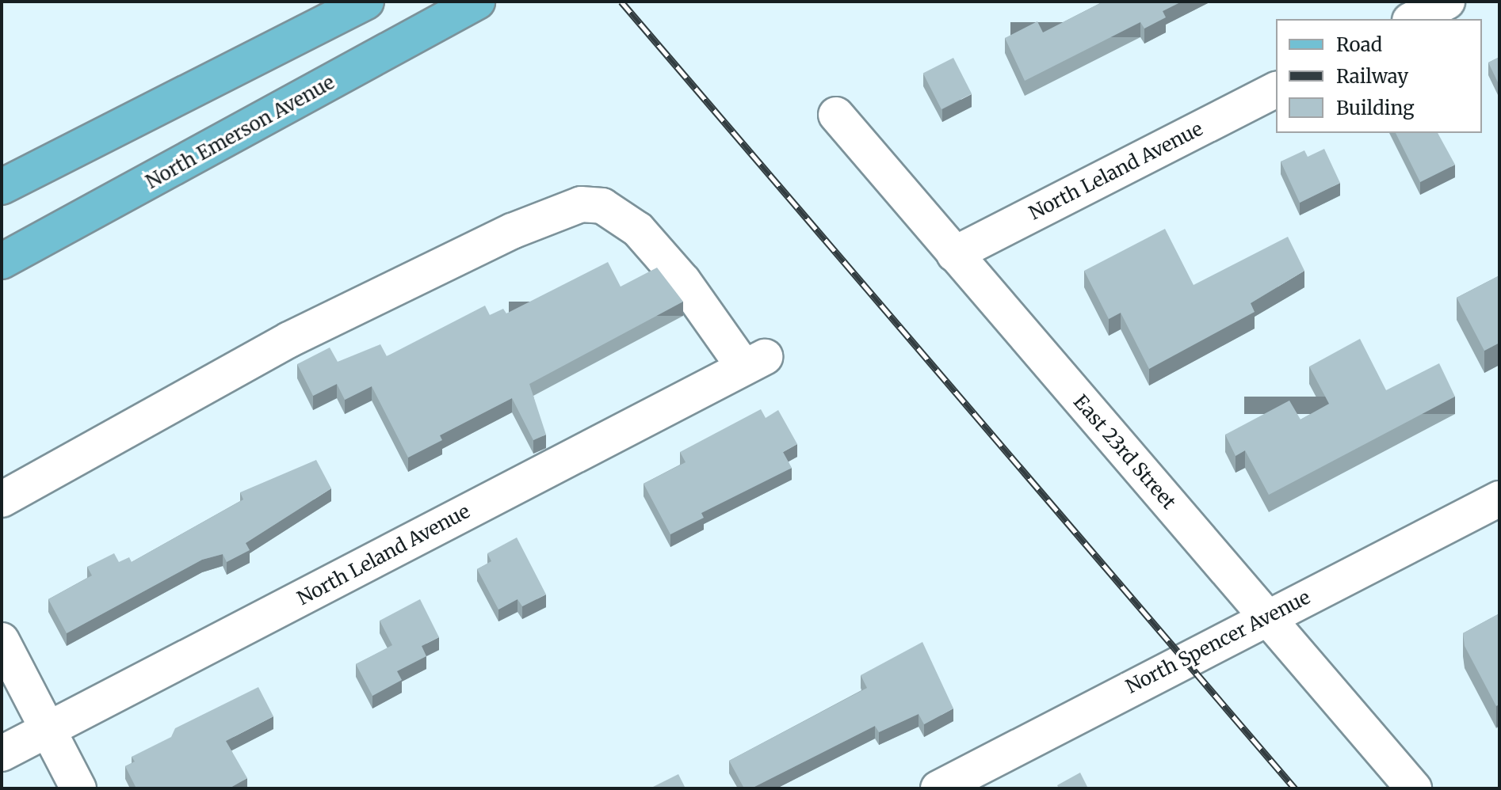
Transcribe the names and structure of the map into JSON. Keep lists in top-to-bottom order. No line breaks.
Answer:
{"streets":{"main road":["North Emerson Avenue"],"street":["North Leland Avenue","East 23rd Street","North Spencer Avenue"]},"crossings":[["North Leland Avenue","East 23rd Street"],["East 23rd Street","North Spencer Avenue"]],"legend":["Road","Railway","Building"]}
